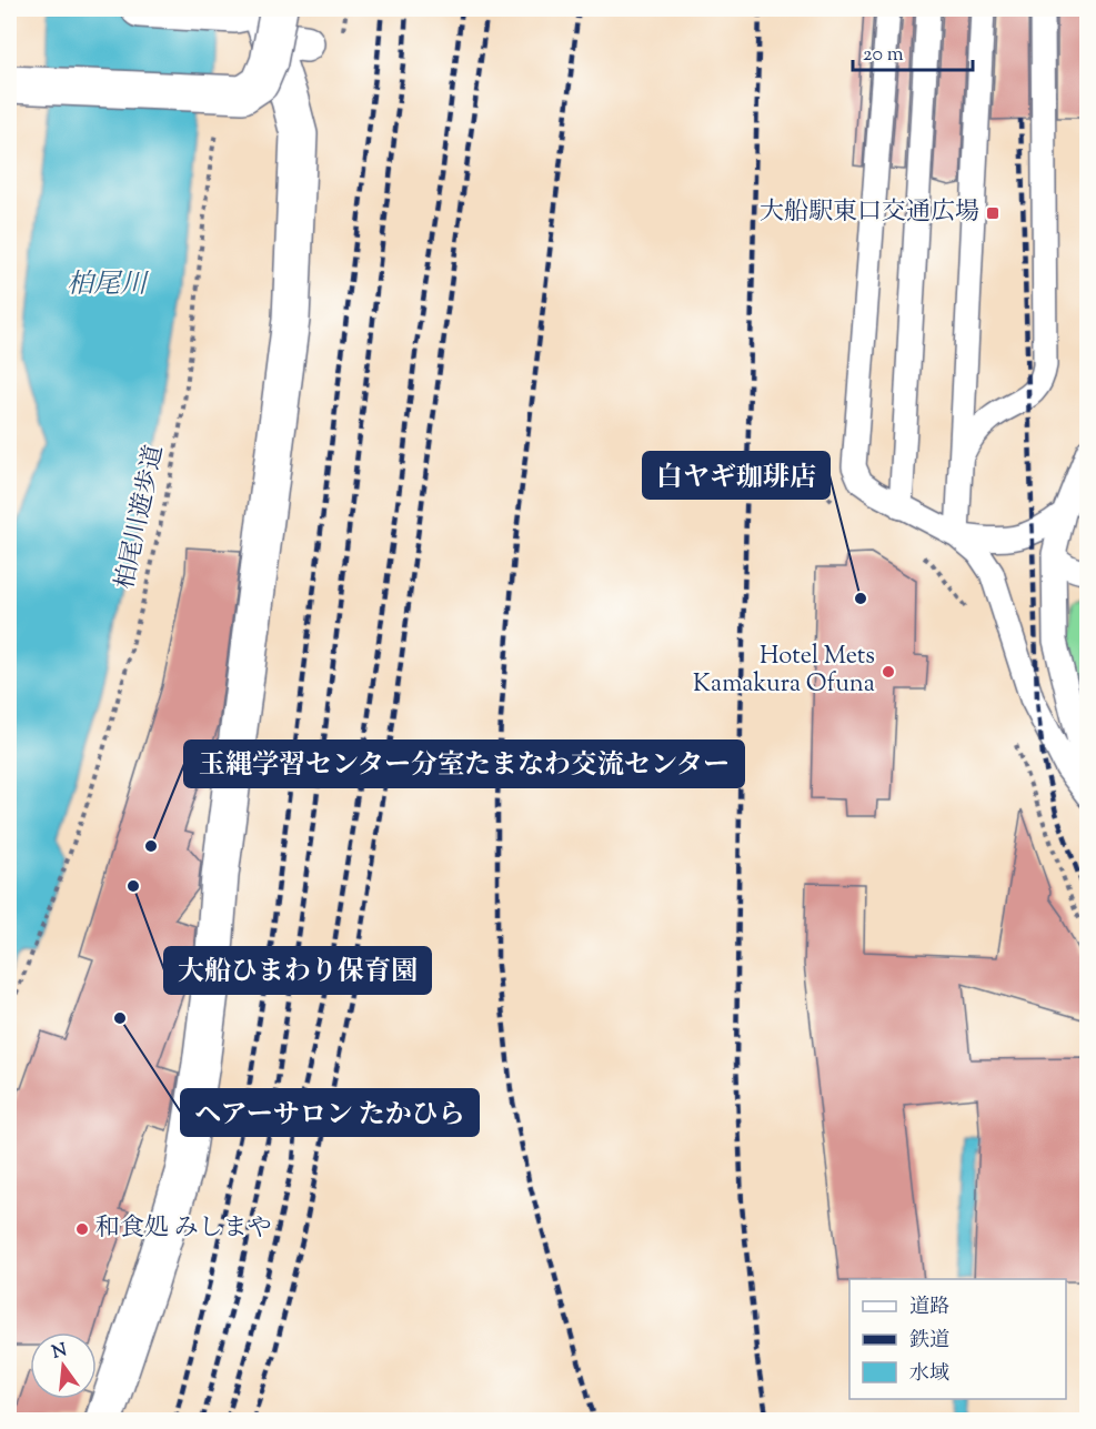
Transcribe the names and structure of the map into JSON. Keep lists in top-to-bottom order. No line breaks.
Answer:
{"streets":{"path":["柏尾川遊歩道"]},"water":["柏尾川"],"places":{"transit":["大船駅東口交通広場"],"other":["白ヤギ珈琲店","Hotel Mets Kamakura Ofuna","玉縄学習センター分室たまなわ交流センター","大船ひまわり保育園","ヘアーサロン たかひら","和食処 みしまや"]},"legend":["道路","鉄道","水域"],"scale_bar":"20 m","north":"top"}
